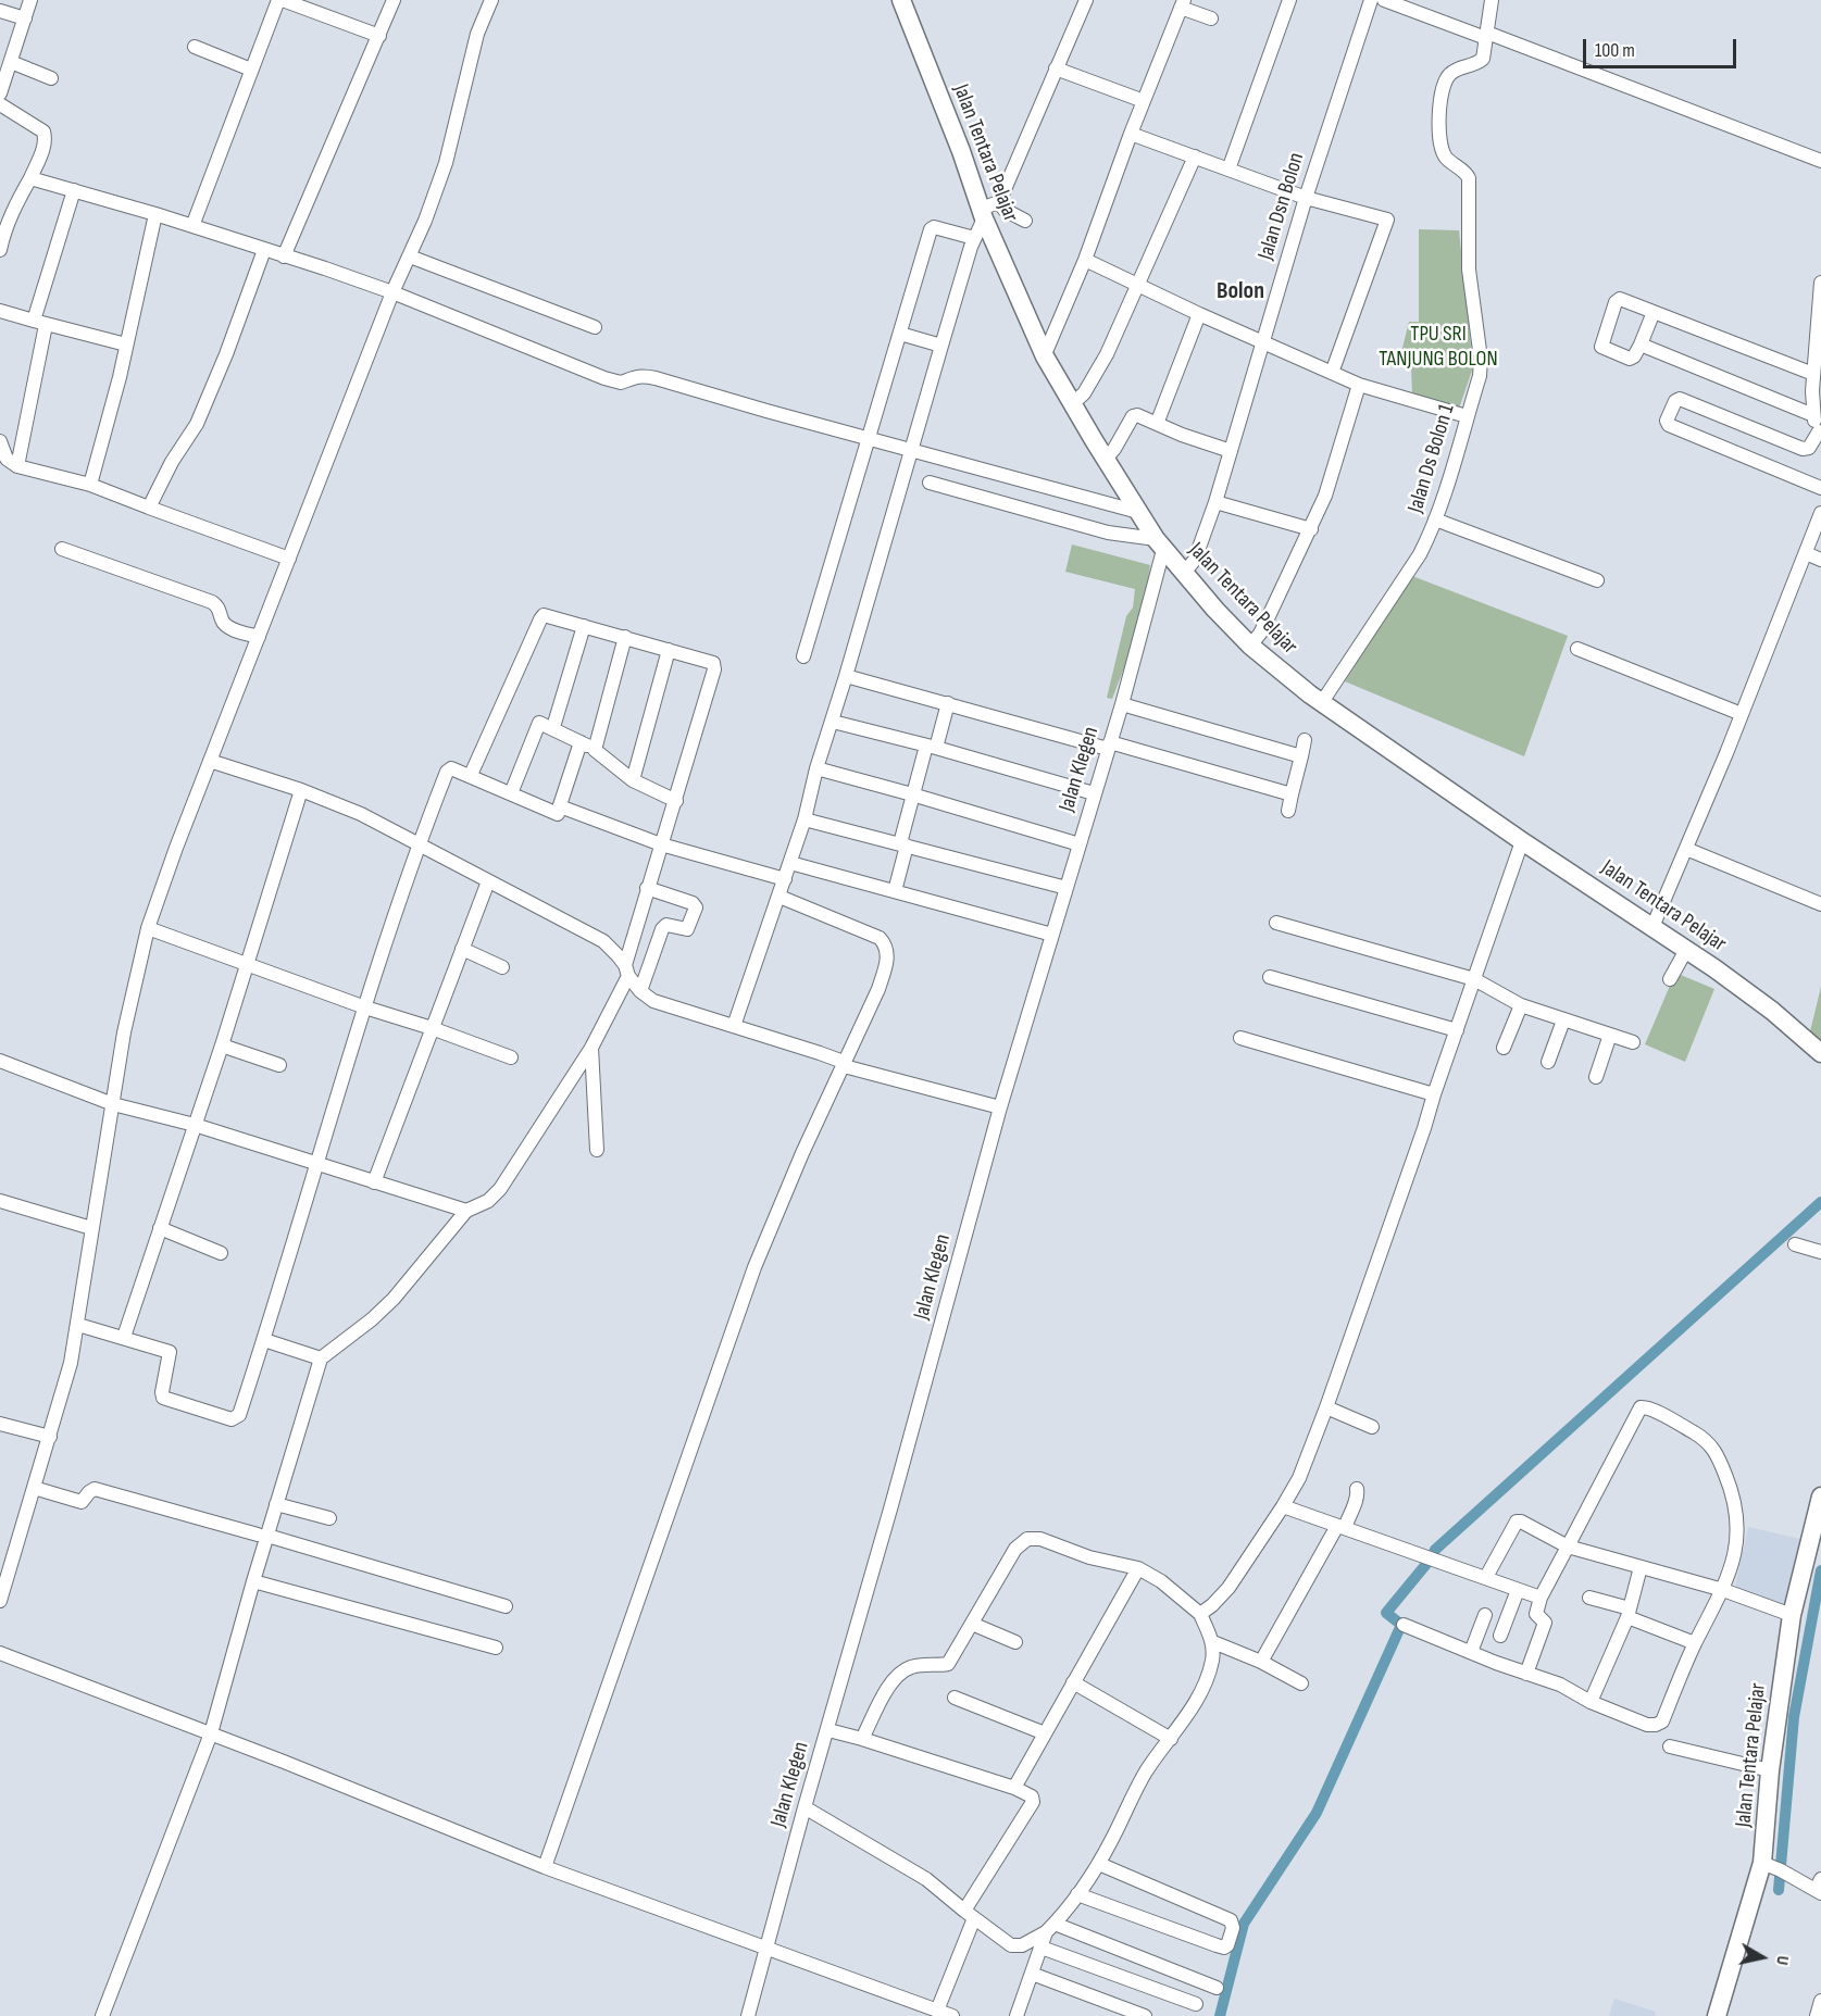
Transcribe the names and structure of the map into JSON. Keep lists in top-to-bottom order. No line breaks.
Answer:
{"streets":{"main road":["Jalan Tentara Pelajar"],"street":["Jalan Dsn Bolon","Jalan Ds Bolon 1","Jalan Klegen"]},"crossings":[["Jalan Tentara Pelajar","Jalan Dsn Bolon"],["Jalan Tentara Pelajar","Jalan Ds Bolon 1"],["Jalan Tentara Pelajar","Jalan Klegen"]],"districts":["Bolon"],"parks":["TPU SRI TANJUNG BOLON"],"scale_bar":"100 m","north":"right"}
